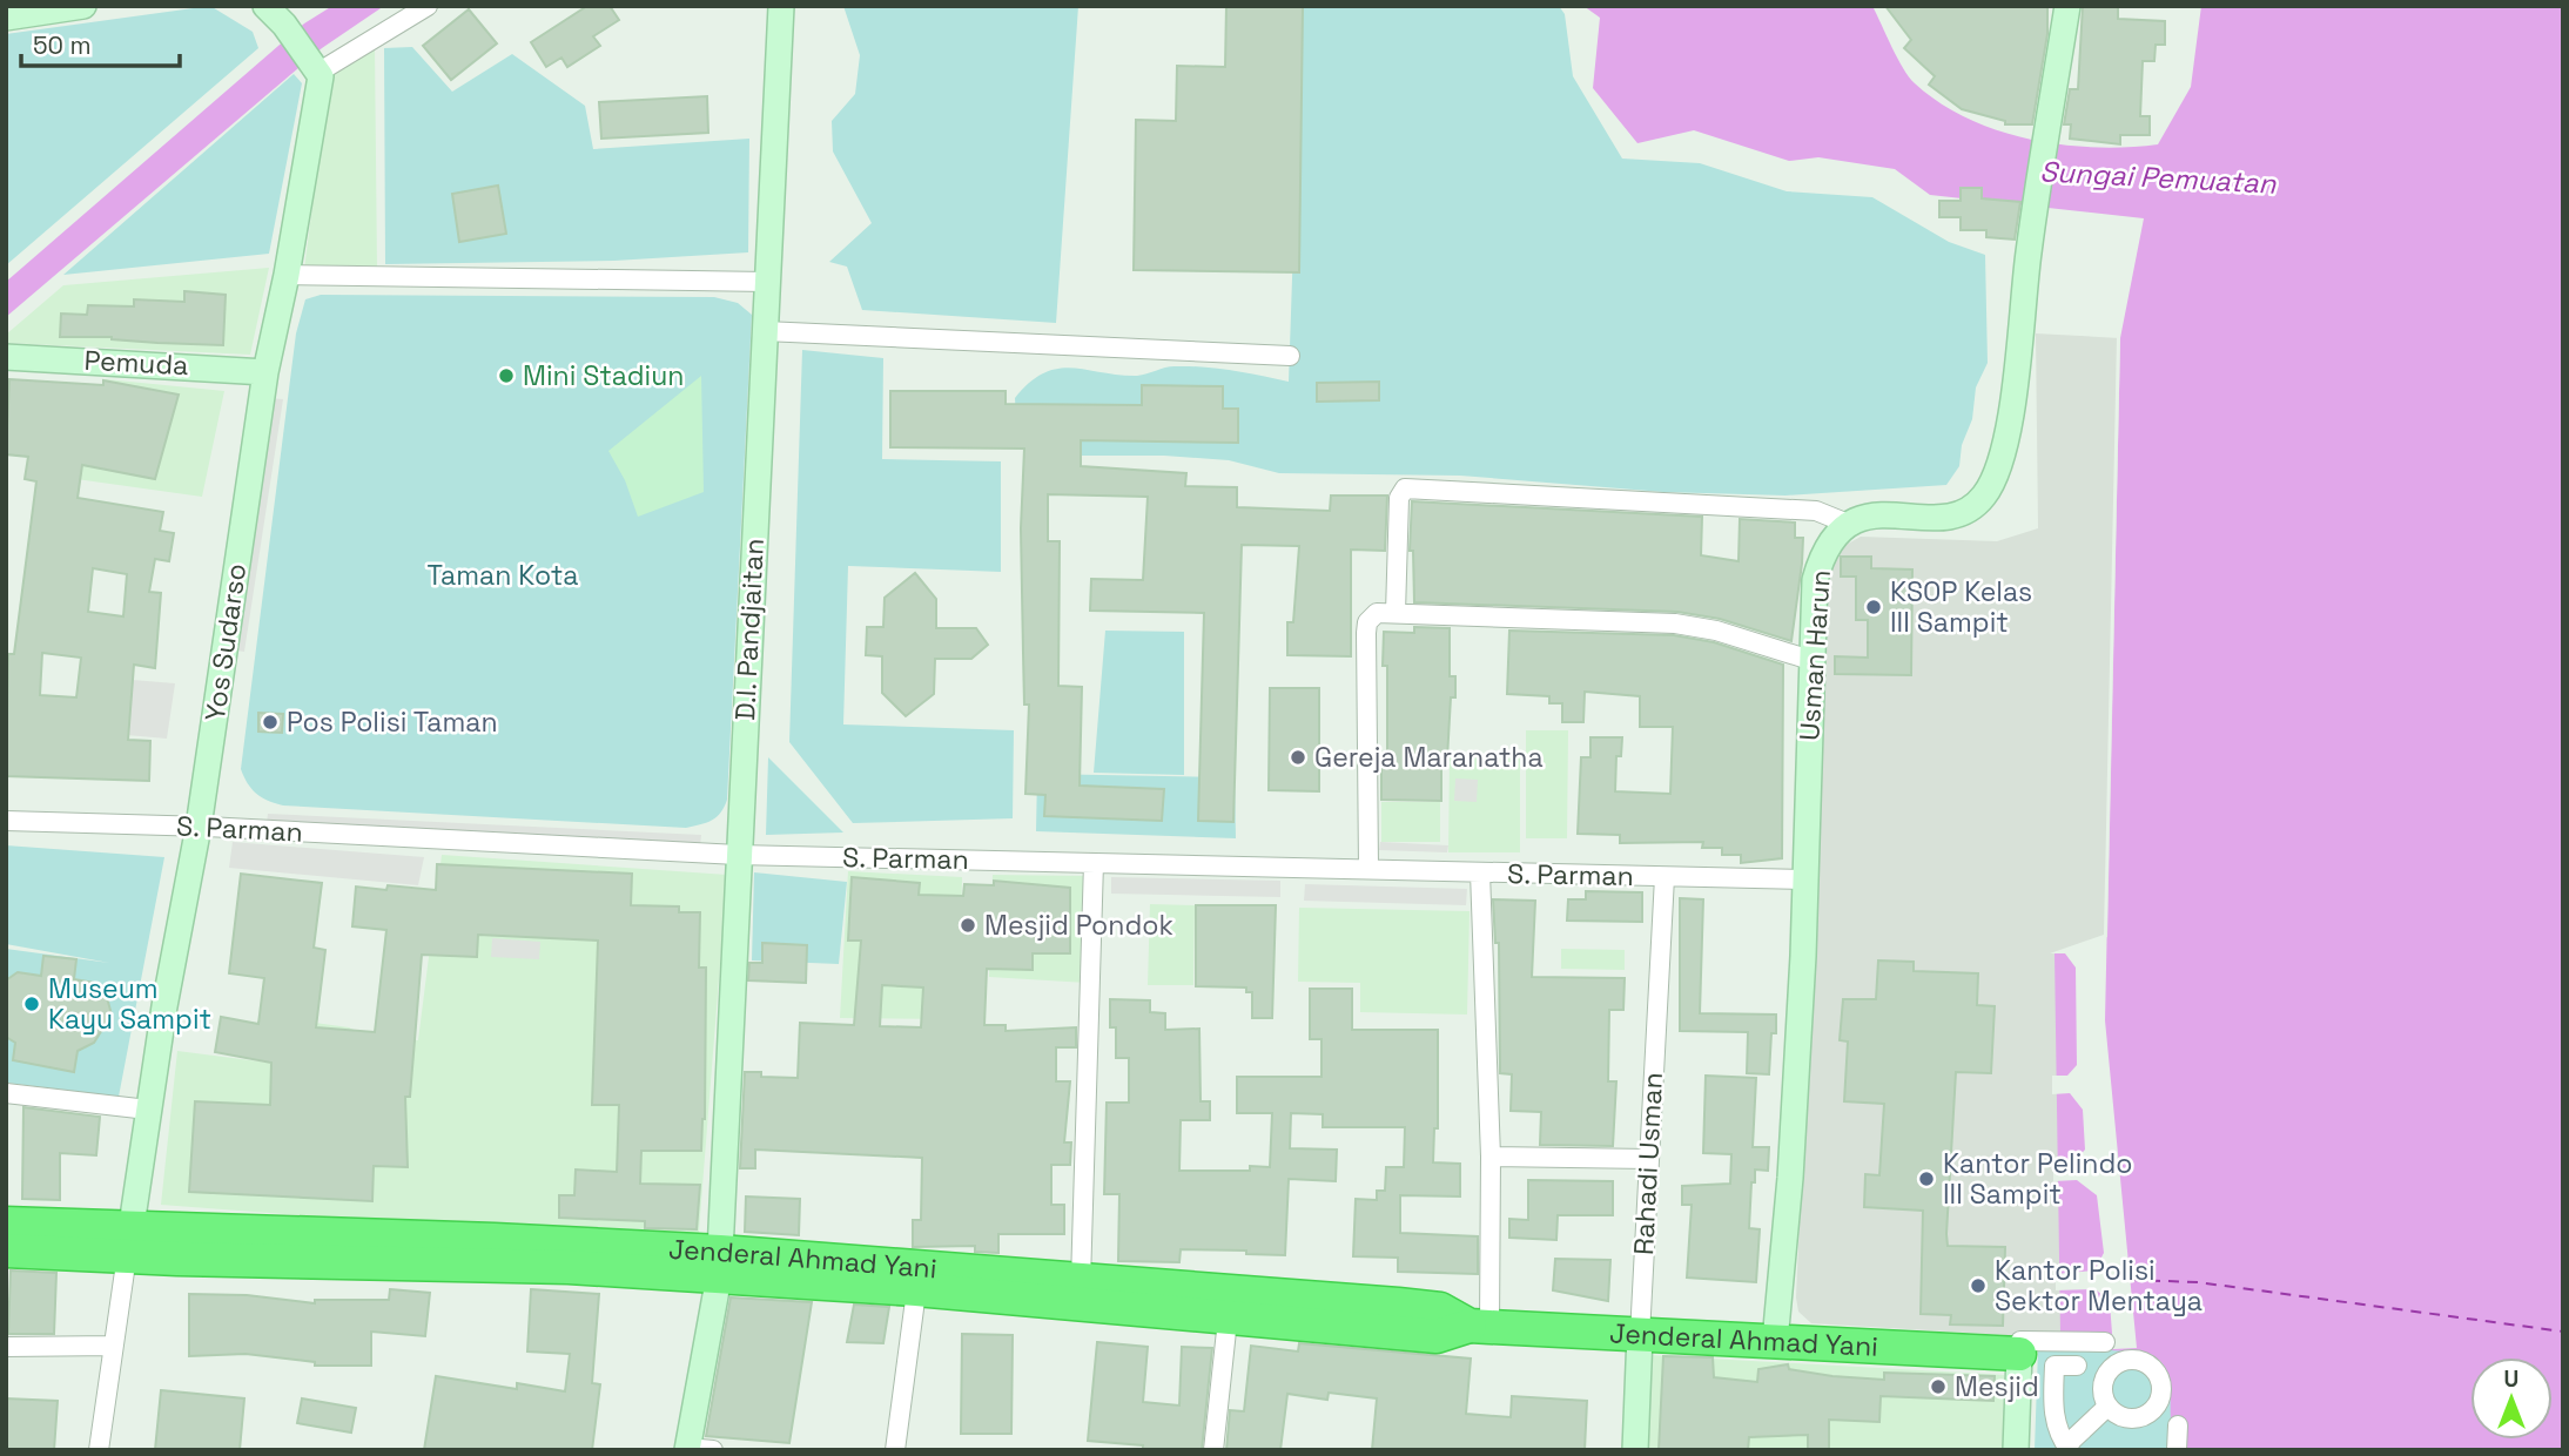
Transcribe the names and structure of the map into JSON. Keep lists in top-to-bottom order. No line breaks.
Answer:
{"streets":{"highway":["Jenderal Ahmad Yani"],"street":["Pemuda","D.I. Pandjaitan","Yos Sudarso","Usman Harun","S. Parman","Rahadi Usman"]},"crossings":[["Pemuda","Yos Sudarso"],["D.I. Pandjaitan","S. Parman"],["D.I. Pandjaitan","Jenderal Ahmad Yani"],["Yos Sudarso","S. Parman"],["Yos Sudarso","Jenderal Ahmad Yani"],["Usman Harun","S. Parman"],["Usman Harun","Jenderal Ahmad Yani"],["S. Parman","Rahadi Usman"],["Rahadi Usman","Jenderal Ahmad Yani"]],"water":["Sungai Pemuatan"],"parks":["Taman Kota"],"places":["Mini Stadiun","KSOP Kelas III Sampit","Pos Polisi Taman","Gereja Maranatha","Mesjid Pondok","Museum Kayu Sampit","Kantor Pelindo III Sampit","Kantor Polisi Sektor Mentaya","Mesjid"],"scale_bar":"50 m","north":"top"}
